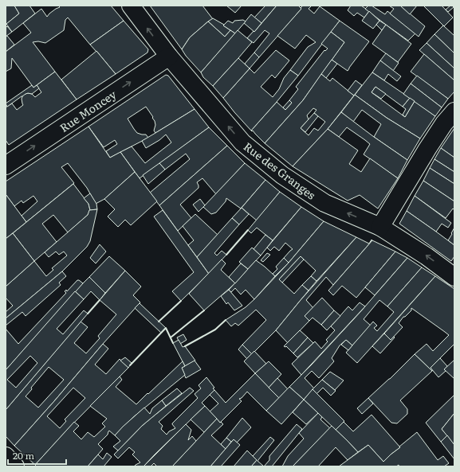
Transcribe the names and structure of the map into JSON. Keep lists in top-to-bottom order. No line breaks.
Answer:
{"streets":{"street":["Rue Moncey","Rue des Granges"]},"crossings":[["Rue Moncey","Rue des Granges"]],"one_way":["Rue Moncey","Rue des Granges"],"scale_bar":"20 m"}
